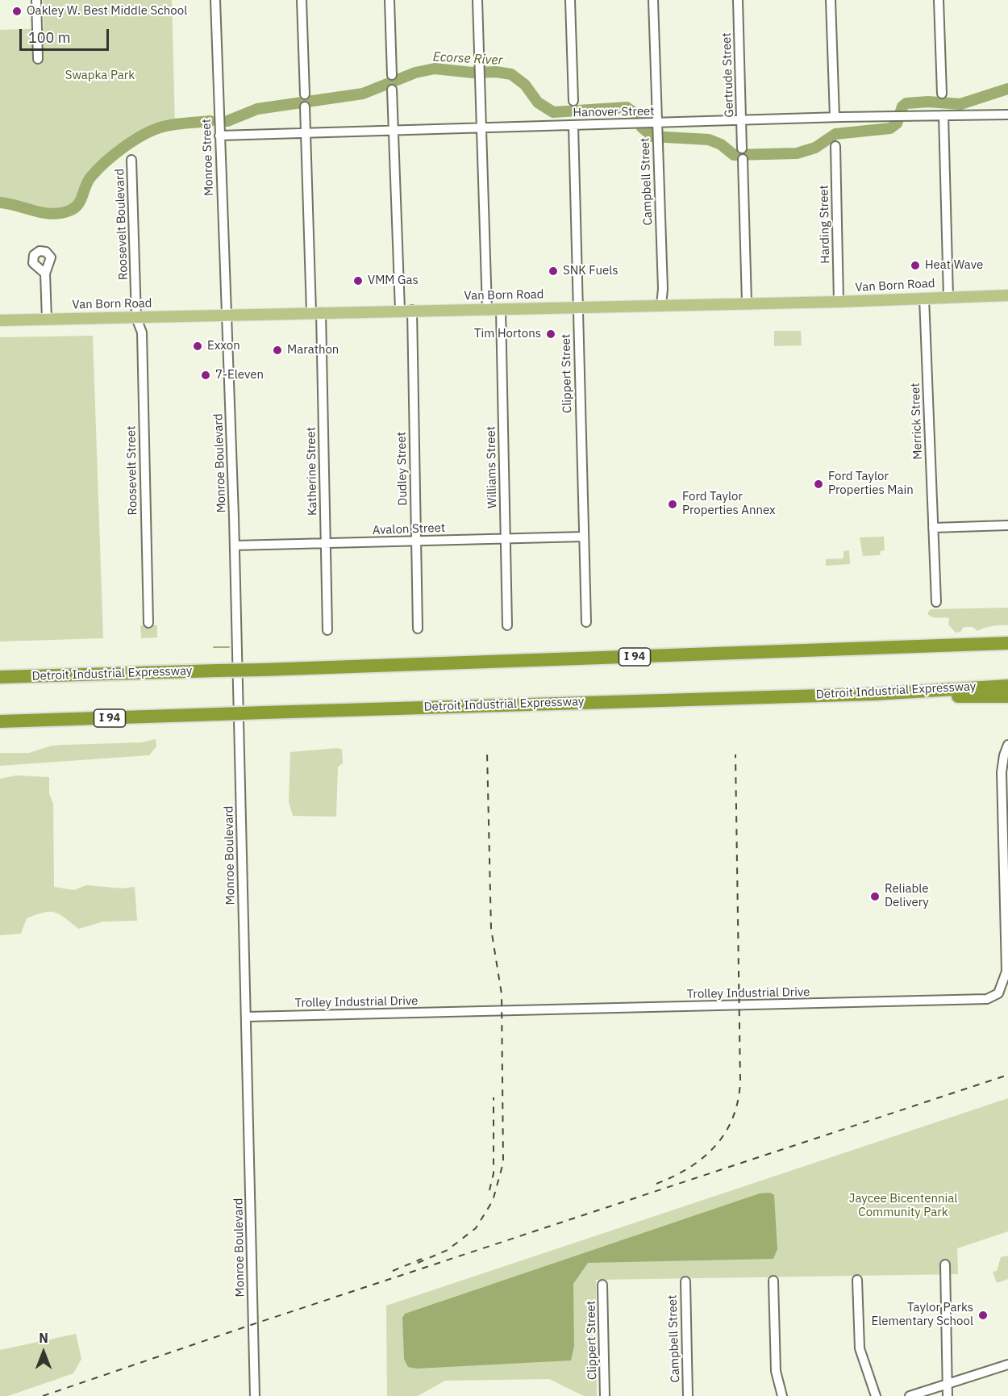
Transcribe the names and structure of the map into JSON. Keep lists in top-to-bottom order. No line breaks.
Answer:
{"streets":{"highway":["I 94","Detroit Industrial Expressway"],"main road":["Van Born Road"],"street":["Gertrude Street","Hanover Street","Monroe Street","Campbell Street","Roosevelt Boulevard","Harding Street","Clippert Street","Merrick Street","Monroe Boulevard","Williams Street","Dudley Street","Roosevelt Street","Katherine Street","Avalon Street","Trolley Industrial Drive"]},"crossings":[["Gertrude Street","Hanover Street"],["Hanover Street","Monroe Street"],["Hanover Street","Campbell Street"],["Hanover Street","Clippert Street"],["Hanover Street","Katherine Street"],["Monroe Street","Van Born Road"],["Monroe Street","Monroe Boulevard"],["Campbell Street","Van Born Road"],["Roosevelt Boulevard","Van Born Road"],["Roosevelt Boulevard","Roosevelt Street"],["Harding Street","Van Born Road"],["Van Born Road","Clippert Street"],["Van Born Road","Merrick Street"],["Van Born Road","Monroe Boulevard"],["Van Born Road","Williams Street"],["Van Born Road","Dudley Street"],["Van Born Road","Roosevelt Street"],["Van Born Road","Katherine Street"],["Clippert Street","Avalon Street"],["Monroe Boulevard","Avalon Street"],["Monroe Boulevard","Trolley Industrial Drive"],["Williams Street","Avalon Street"],["Dudley Street","Avalon Street"],["Katherine Street","Avalon Street"]],"water":["Ecorse River"],"parks":["Swapka Park","Jaycee Bicentennial Community Park"],"places":["Oakley W. Best Middle School","Heat Wave","SNK Fuels","VMM Gas","Tim Hortons","Exxon","Marathon","7-Eleven","Ford Taylor Properties Main","Ford Taylor Properties Annex","Reliable Delivery","Taylor Parks Elementary School"],"scale_bar":"100 m","north":"top"}
